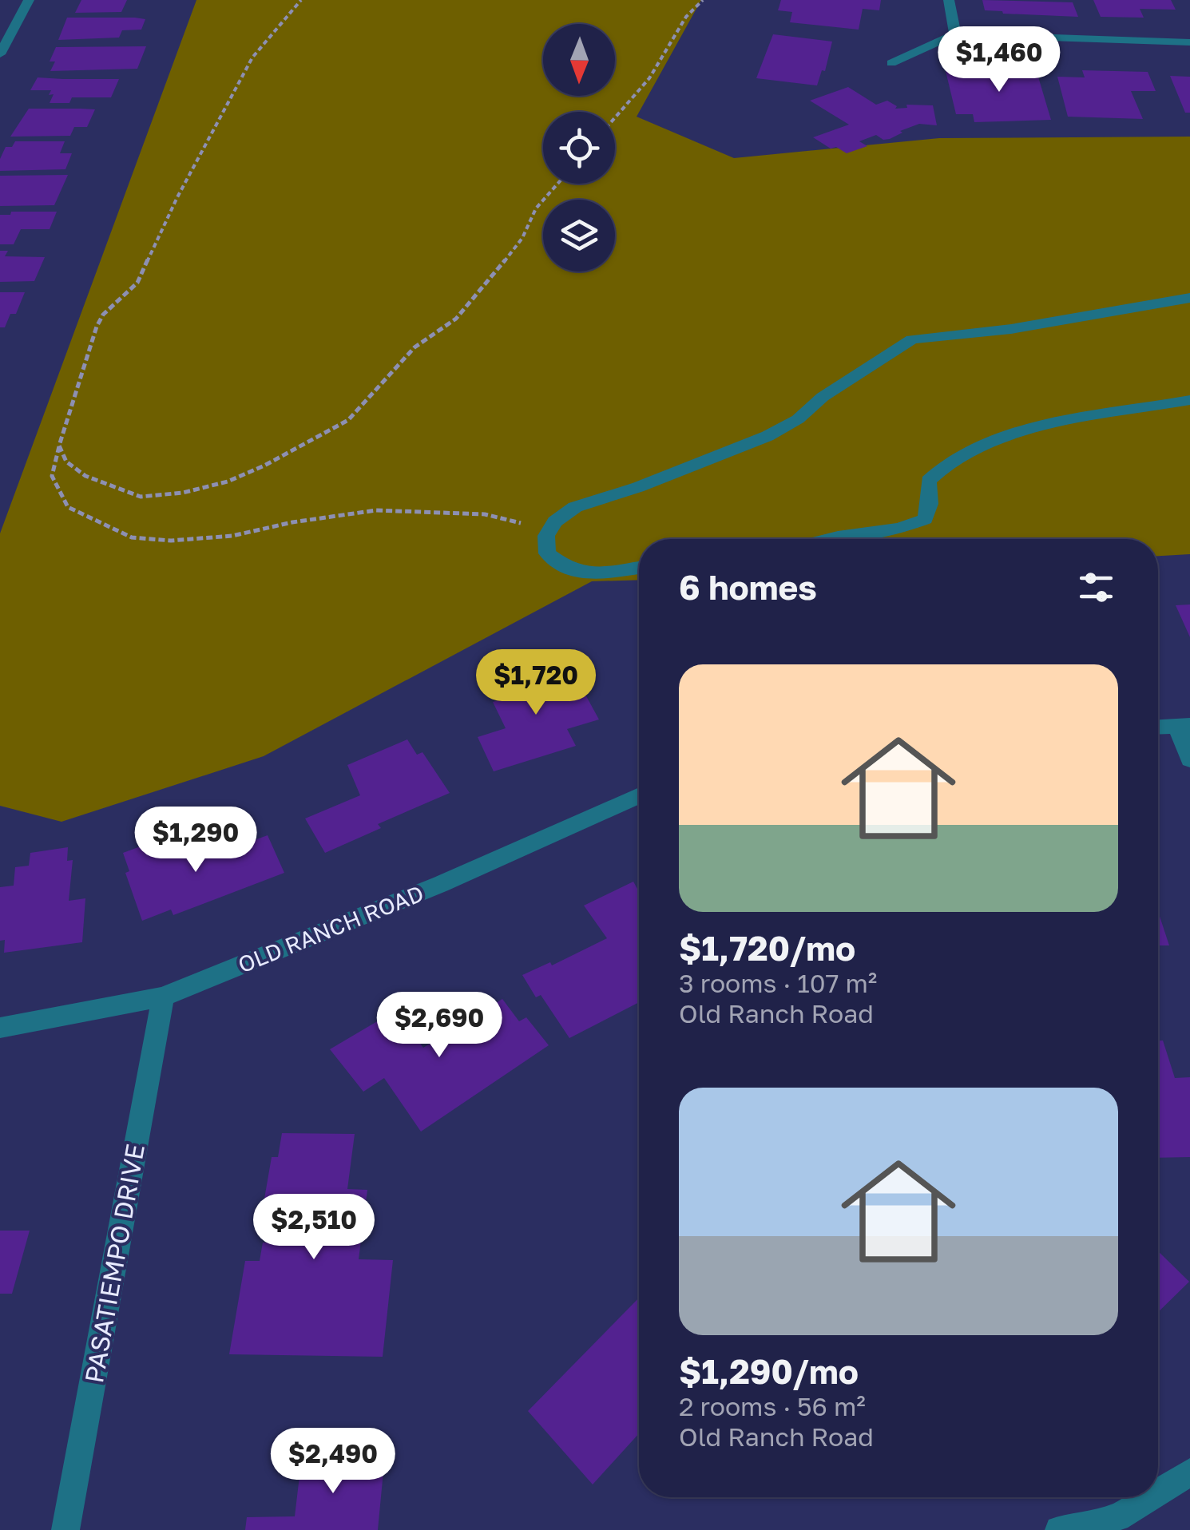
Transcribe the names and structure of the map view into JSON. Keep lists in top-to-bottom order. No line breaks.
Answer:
{"streets":{"street":["OLD RANCH ROAD","PASATIEMPO DRIVE"]},"crossings":[["OLD RANCH ROAD","PASATIEMPO DRIVE"]],"north":"bottom","page":{"price":["$1,460","$1,720","$1,290","$2,690","$2,510","$2,490"],"heading":"6 homes","list":[{"name":"$1,720/mo","note":"3 rooms · 107 m² · Old Ranch Road"},{"name":"$1,290/mo","note":"2 rooms · 56 m² · Old Ranch Road"}]}}
